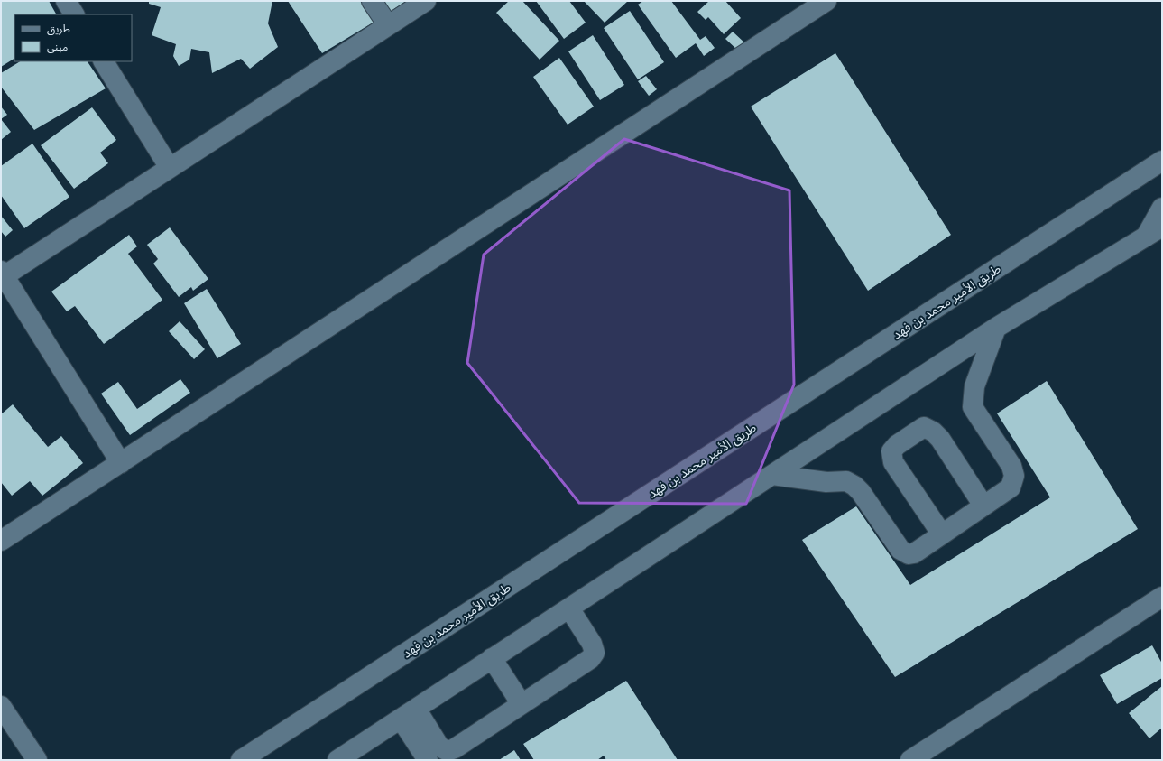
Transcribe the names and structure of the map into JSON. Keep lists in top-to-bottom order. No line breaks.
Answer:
{"streets":{"street":["طريق الأمير محمد بن فهد"]},"legend":["طريق","مبنى"]}
